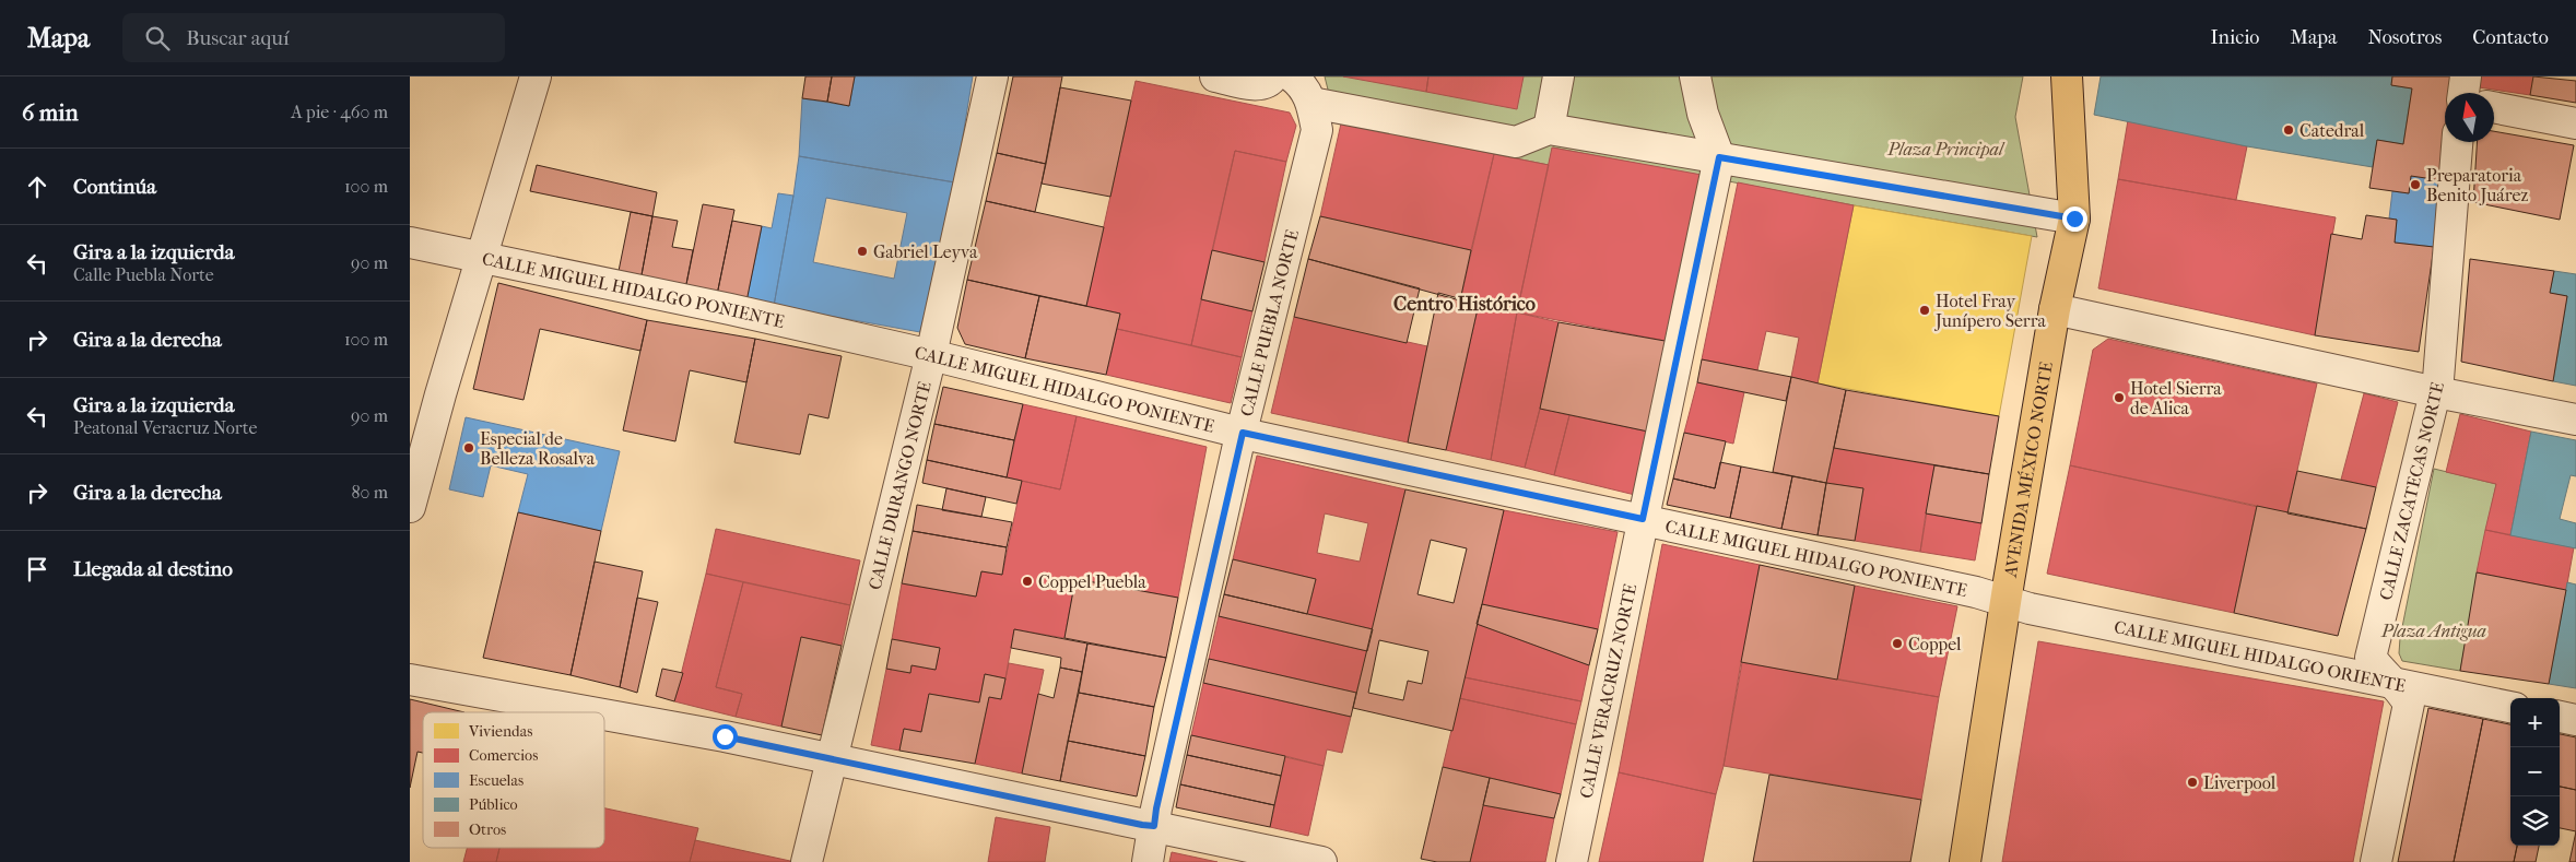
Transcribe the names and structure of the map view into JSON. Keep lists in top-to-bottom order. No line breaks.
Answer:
{"streets":{"main road":["AVENIDA MÉXICO NORTE"],"street":["CALLE MIGUEL HIDALGO PONIENTE","CALLE PUEBLA NORTE","CALLE DURANGO NORTE","CALLE ZACATECAS NORTE","CALLE MIGUEL HIDALGO ORIENTE","CALLE VERACRUZ NORTE"]},"crossings":[["CALLE MIGUEL HIDALGO PONIENTE","CALLE PUEBLA NORTE"],["CALLE MIGUEL HIDALGO PONIENTE","AVENIDA MÉXICO NORTE"],["CALLE MIGUEL HIDALGO PONIENTE","CALLE DURANGO NORTE"],["CALLE MIGUEL HIDALGO PONIENTE","CALLE MIGUEL HIDALGO ORIENTE"],["CALLE MIGUEL HIDALGO PONIENTE","CALLE VERACRUZ NORTE"],["AVENIDA MÉXICO NORTE","CALLE MIGUEL HIDALGO ORIENTE"],["CALLE ZACATECAS NORTE","CALLE MIGUEL HIDALGO ORIENTE"]],"districts":["Centro Histórico"],"parks":["Plaza Principal","Plaza Antigua"],"places":["Catedral","Preparatoria Benito Juárez","Gabriel Leyva","Hotel Fray Junípero Serra","Hotel Sierra de Alica","Especial de Belleza Rosalva","Coppel Puebla","Coppel","Liverpool"],"legend":["Viviendas","Comercios","Escuelas","Público","Otros"],"north":"top","page":{"header":"Mapa","search":"Buscar aquí","nav":["Inicio","Mapa","Nosotros","Contacto"],"heading":["6 min","A pie · 460 m"],"list":[["Continúa","100 m"],["Gira a la izquierda","Calle Puebla Norte","90 m"],["Gira a la derecha","100 m"],["Gira a la izquierda","Peatonal Veracruz Norte","90 m"],["Gira a la derecha","80 m"],"Llegada al destino"],"map_buttons":["+","−"]}}
